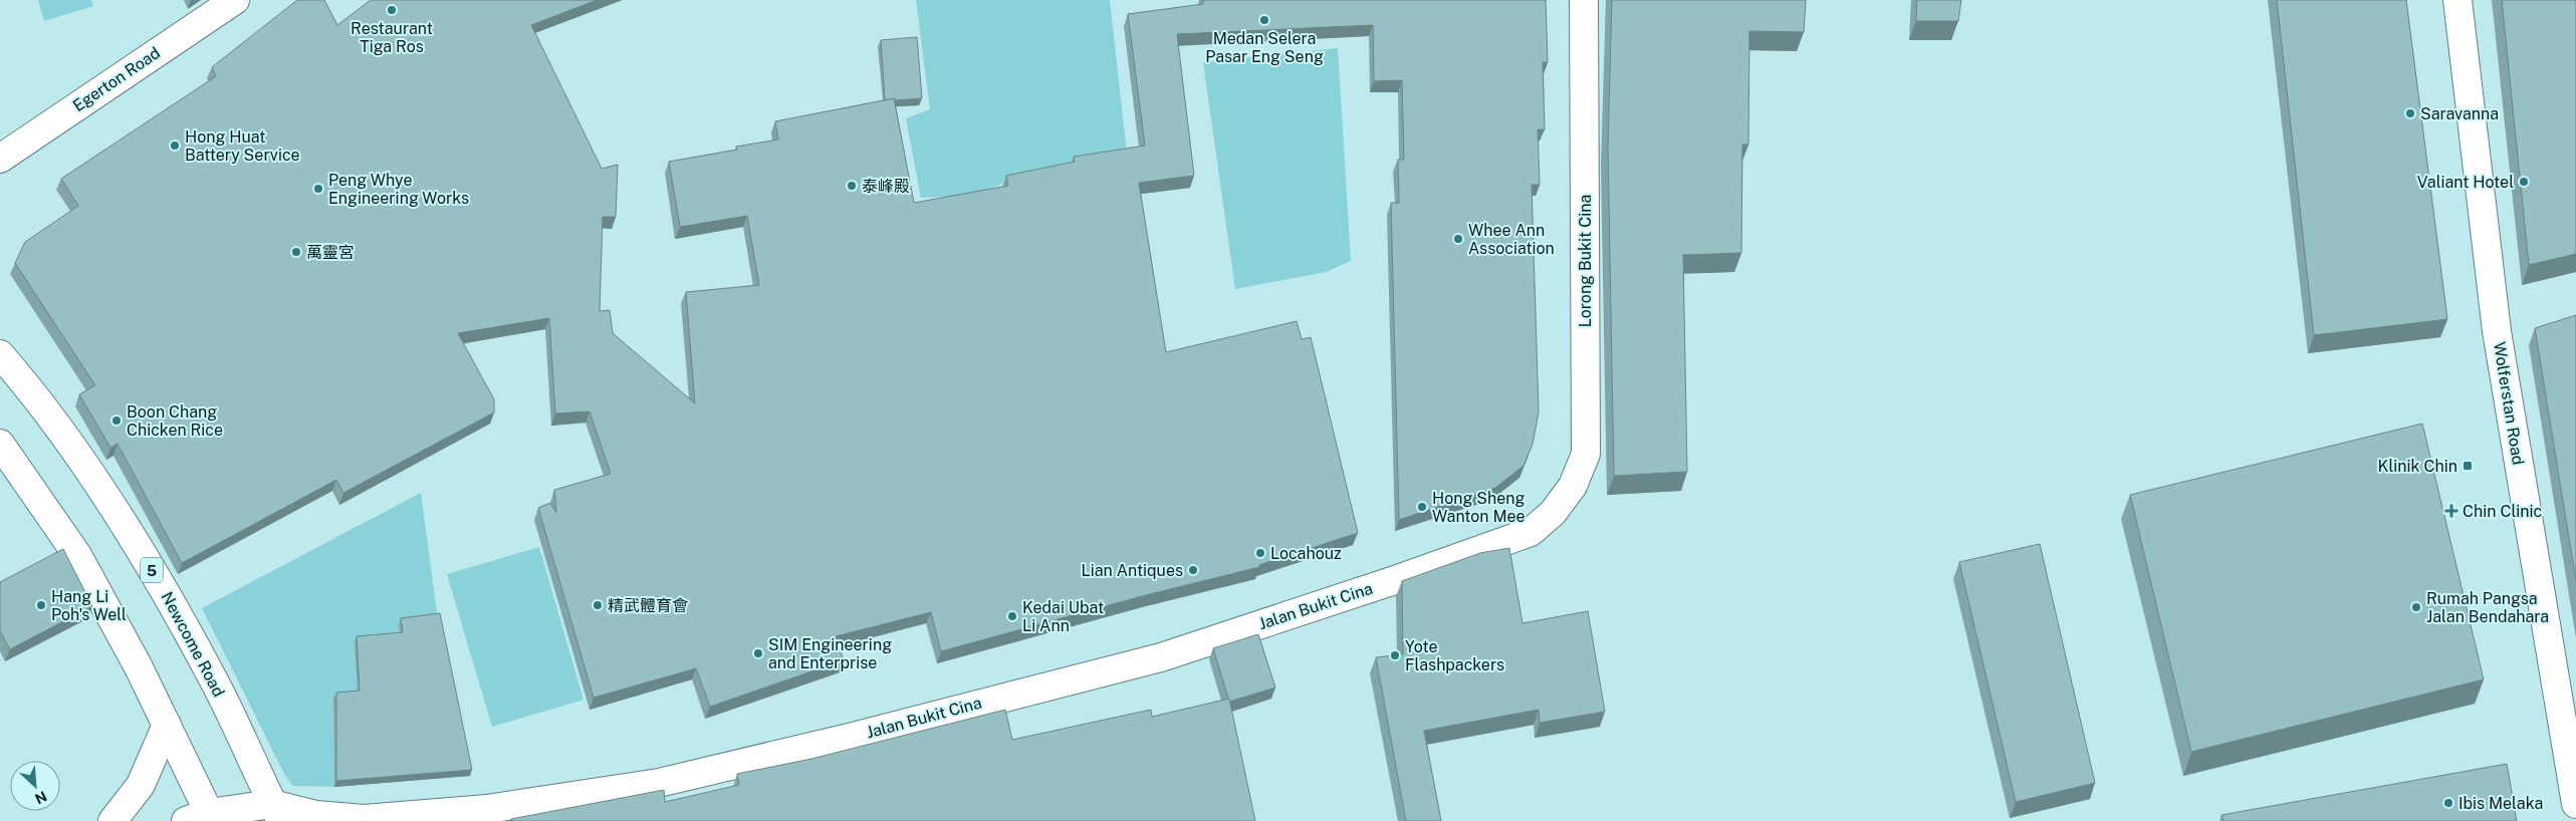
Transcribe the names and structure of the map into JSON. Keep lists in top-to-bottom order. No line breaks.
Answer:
{"streets":{"street":["Egerton Road","Lorong Bukit Cina","Wolferstan Road","5","Jalan Bukit Cina","Newcome Road"]},"crossings":[["Lorong Bukit Cina","Jalan Bukit Cina"],["Jalan Bukit Cina","Newcome Road"]],"places":{"other":["Restaurant Tiga Ros","Medan Selera Pasar Eng Seng","Saravanna","Hong Huat Battery Service","Valiant Hotel","泰峰殿","Peng Whye Engineering Works","Whee Ann Association","萬靈宮","Boon Chang Chicken Rice","Hong Sheng Wanton Mee","Locahouz","Lian Antiques","Hang Li Poh's Well","精武體育會","Rumah Pangsa Jalan Bendahara","Kedai Ubat Li Ann","SIM Engineering and Enterprise","Yote Flashpackers","Ibis Melaka"],"transit":["Klinik Chin"],"health":["Chin Clinic"]},"north":"bottom right"}
